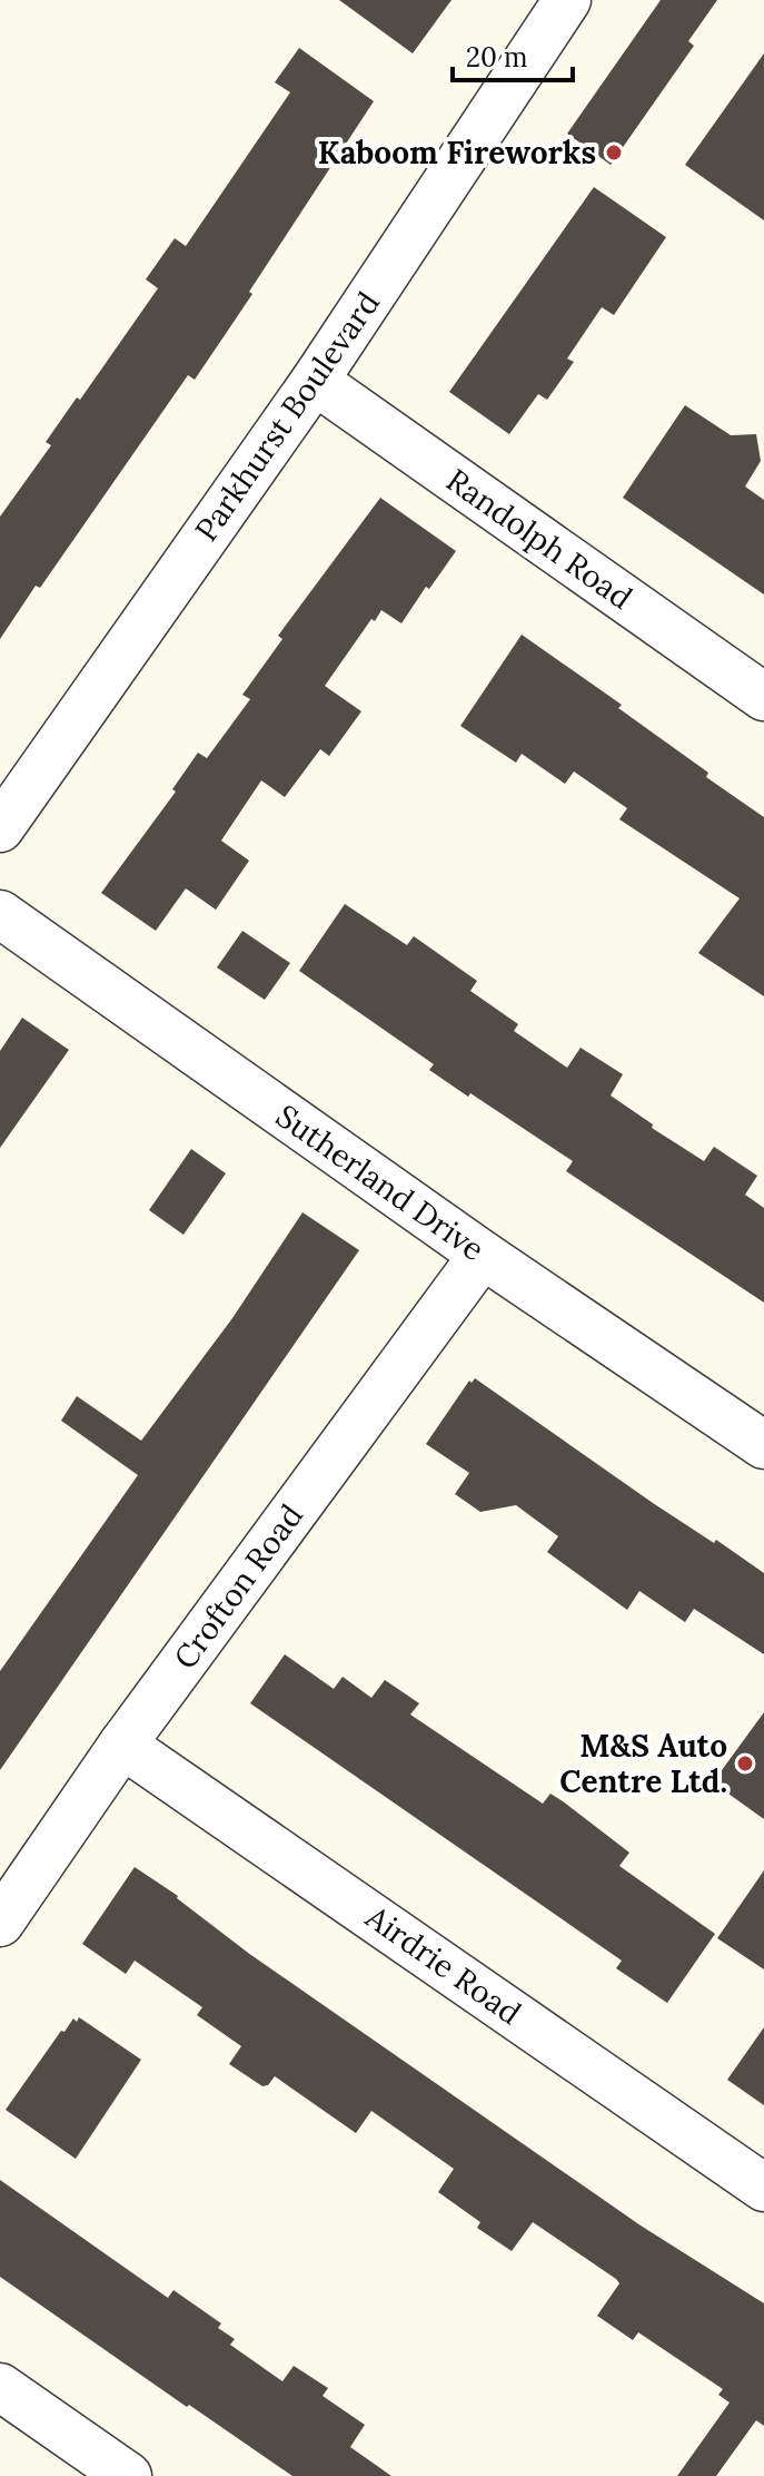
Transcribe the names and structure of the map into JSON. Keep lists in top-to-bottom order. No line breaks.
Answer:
{"streets":{"street":["Parkhurst Boulevard","Randolph Road","Sutherland Drive","Crofton Road","Airdrie Road"]},"crossings":[["Parkhurst Boulevard","Randolph Road"],["Sutherland Drive","Crofton Road"],["Crofton Road","Airdrie Road"]],"places":["Kaboom Fireworks","M&S Auto Centre Ltd."],"scale_bar":"20 m"}
